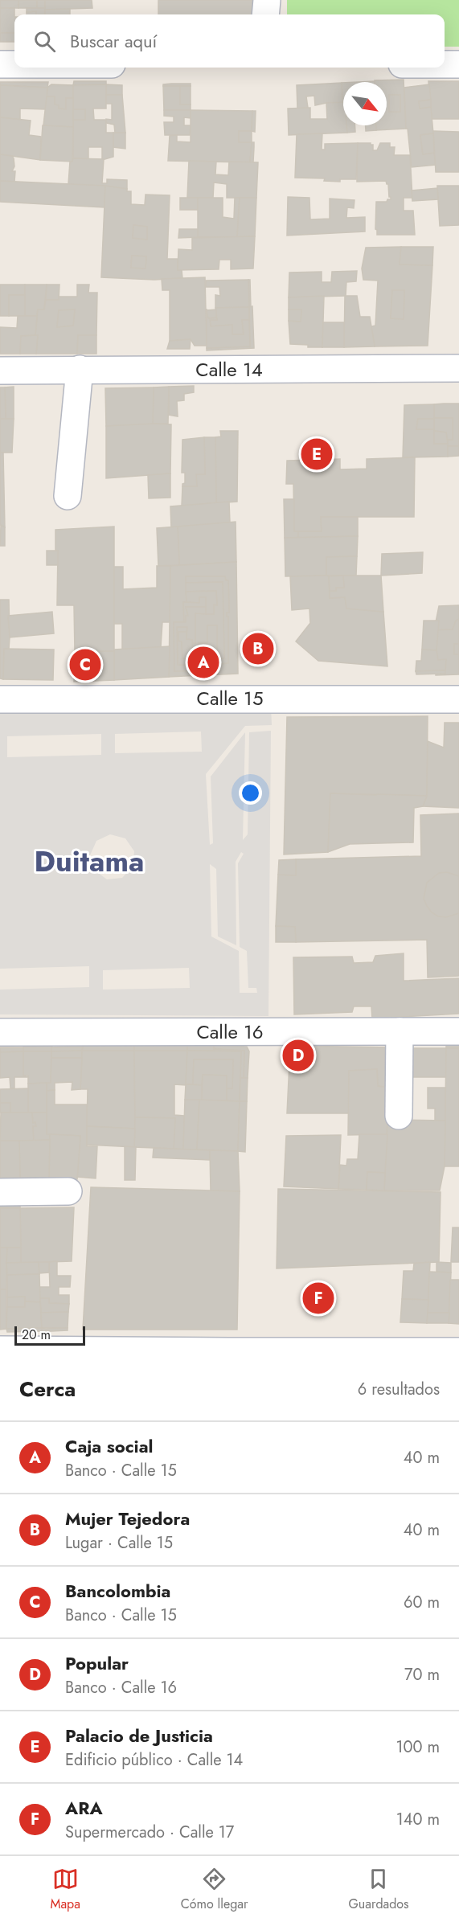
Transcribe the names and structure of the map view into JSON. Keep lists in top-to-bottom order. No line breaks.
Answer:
{"streets":{"street":["Calle 14","Calle 15","Calle 16"]},"districts":["Duitama"],"scale_bar":"20 m","north":"bottom right","page":{"search":"Buscar aquí","pins":["E","B","A","C","D","F"],"scale":"20 m","heading":["Cerca","6 resultados"],"list":[{"mark":"A","name":"Caja social","note":"Banco · Calle 15","value":"40 m"},{"mark":"B","name":"Mujer Tejedora","note":"Lugar · Calle 15","value":"40 m"},{"mark":"C","name":"Bancolombia","note":"Banco · Calle 15","value":"60 m"},{"mark":"D","name":"Popular","note":"Banco · Calle 16","value":"70 m"},{"mark":"E","name":"Palacio de Justicia","note":"Edificio público · Calle 14","value":"100 m"},{"mark":"F","name":"ARA","note":"Supermercado · Calle 17","value":"140 m"}],"nav":["Mapa","Cómo llegar","Guardados"]}}
